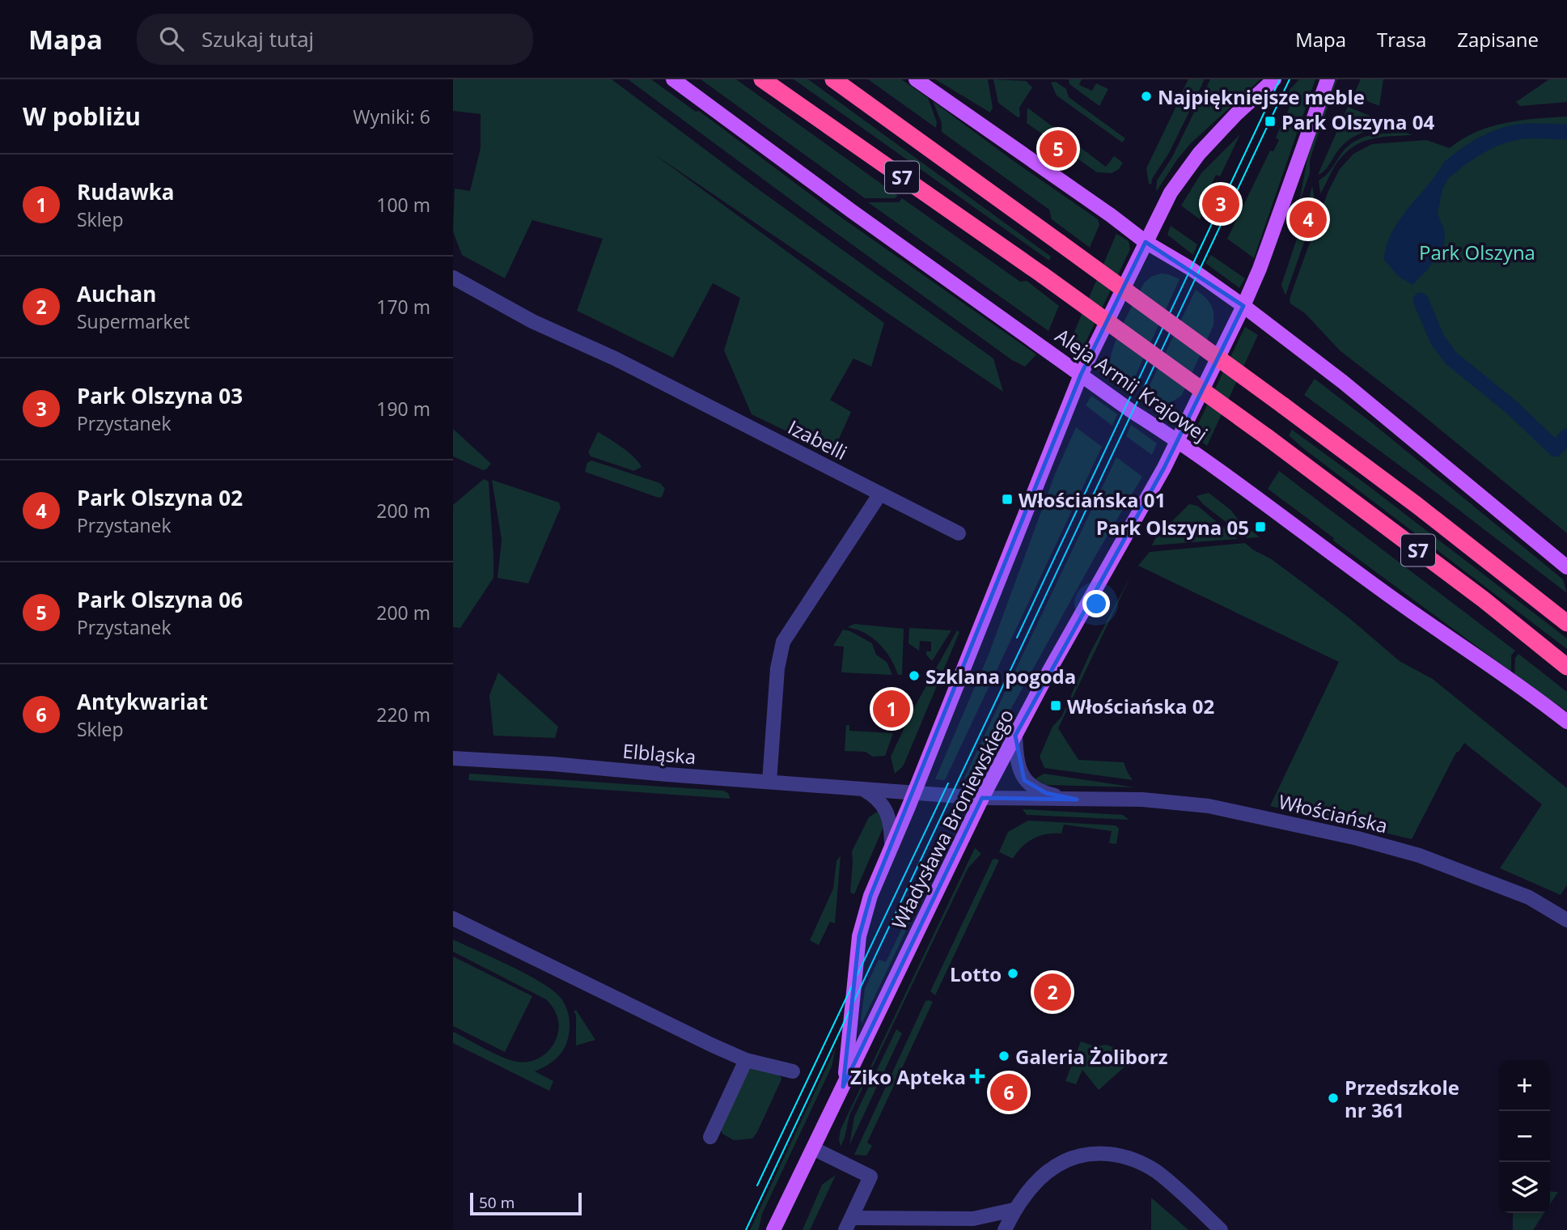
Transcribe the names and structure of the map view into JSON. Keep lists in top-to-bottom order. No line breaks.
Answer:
{"streets":{"highway":["S7","Aleja Armii Krajowej"],"main road":["Władysława Broniewskiego"],"street":["Izabelli","Elbląska","Włościańska"]},"crossings":[["Aleja Armii Krajowej","Władysława Broniewskiego"],["Elbląska","Włościańska"],["Elbląska","Władysława Broniewskiego"],["Włościańska","Władysława Broniewskiego"]],"parks":["Park Olszyna"],"places":{"other":["Najpiękniejsze meble","Szklana pogoda","Lotto","Galeria Żoliborz","Przedszkole nr 361"],"transit":["Park Olszyna 04","Włościańska 01","Park Olszyna 05","Włościańska 02"],"health":["Ziko Apteka"]},"scale_bar":"50 m","page":{"header":"Mapa","search":"Szukaj tutaj","nav":["Mapa","Trasa","Zapisane"],"heading":["W pobliżu","Wyniki: 6"],"pins":["5","3","4","1","2","6"],"list":[{"mark":"1","name":"Rudawka","note":"Sklep","value":"100 m"},{"mark":"2","name":"Auchan","note":"Supermarket","value":"170 m"},{"mark":"3","name":"Park Olszyna 03","note":"Przystanek","value":"190 m"},{"mark":"4","name":"Park Olszyna 02","note":"Przystanek","value":"200 m"},{"mark":"5","name":"Park Olszyna 06","note":"Przystanek","value":"200 m"},{"mark":"6","name":"Antykwariat","note":"Sklep","value":"220 m"}],"map_buttons":["+","−"],"scale":"50 m"}}
